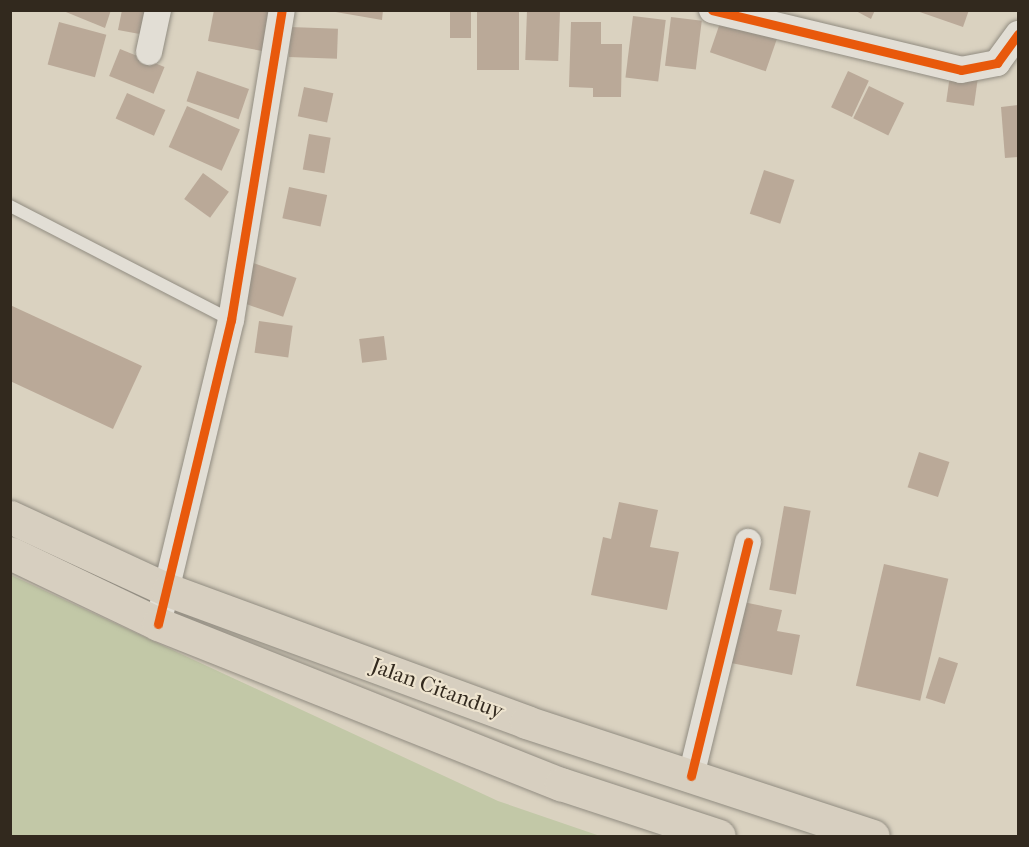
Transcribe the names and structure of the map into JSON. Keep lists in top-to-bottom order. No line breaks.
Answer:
{"streets":{"main road":["Jalan Citanduy"]}}
